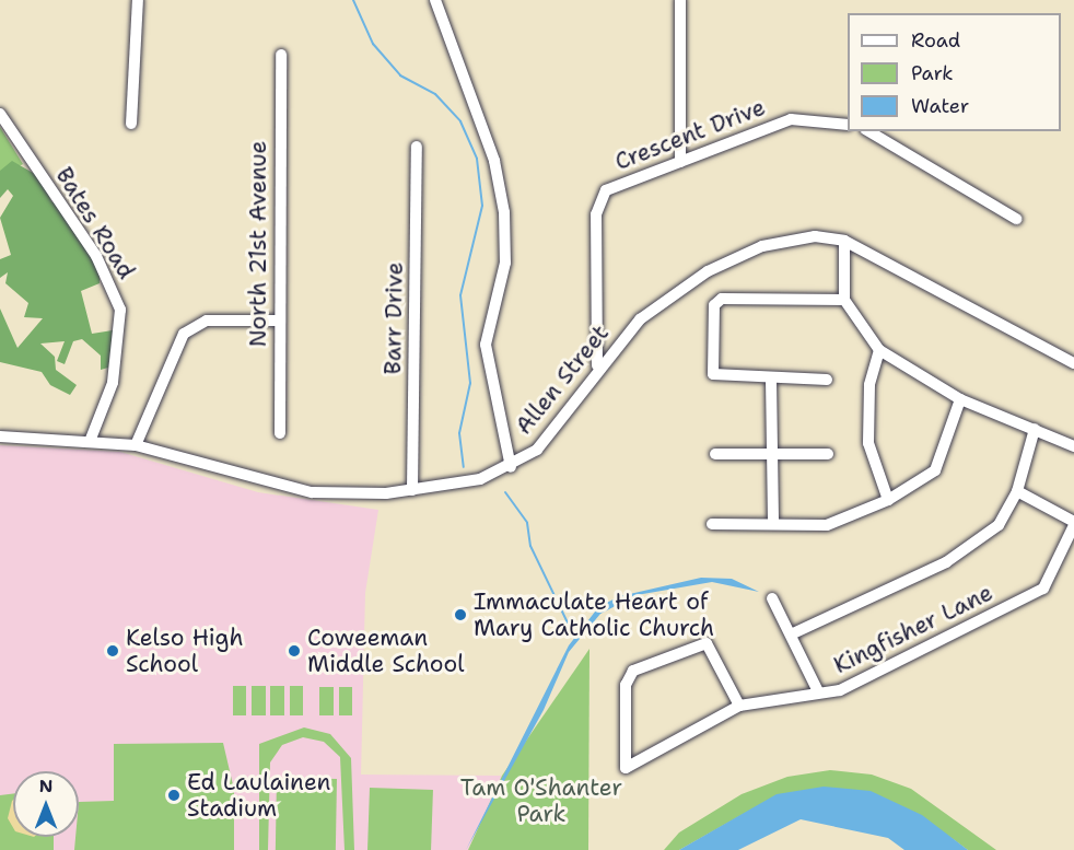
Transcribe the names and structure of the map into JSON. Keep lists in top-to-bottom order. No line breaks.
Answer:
{"streets":{"street":["Crescent Drive","Bates Road","North 21st Avenue","Barr Drive","Allen Street","Kingfisher Lane"]},"crossings":[["Crescent Drive","Allen Street"],["Bates Road","Allen Street"],["Barr Drive","Allen Street"]],"parks":["Tam O'Shanter Park"],"places":["Immaculate Heart of Mary Catholic Church","Kelso High School","Coweeman Middle School","Ed Laulainen Stadium"],"legend":["Road","Park","Water"],"north":"top"}
